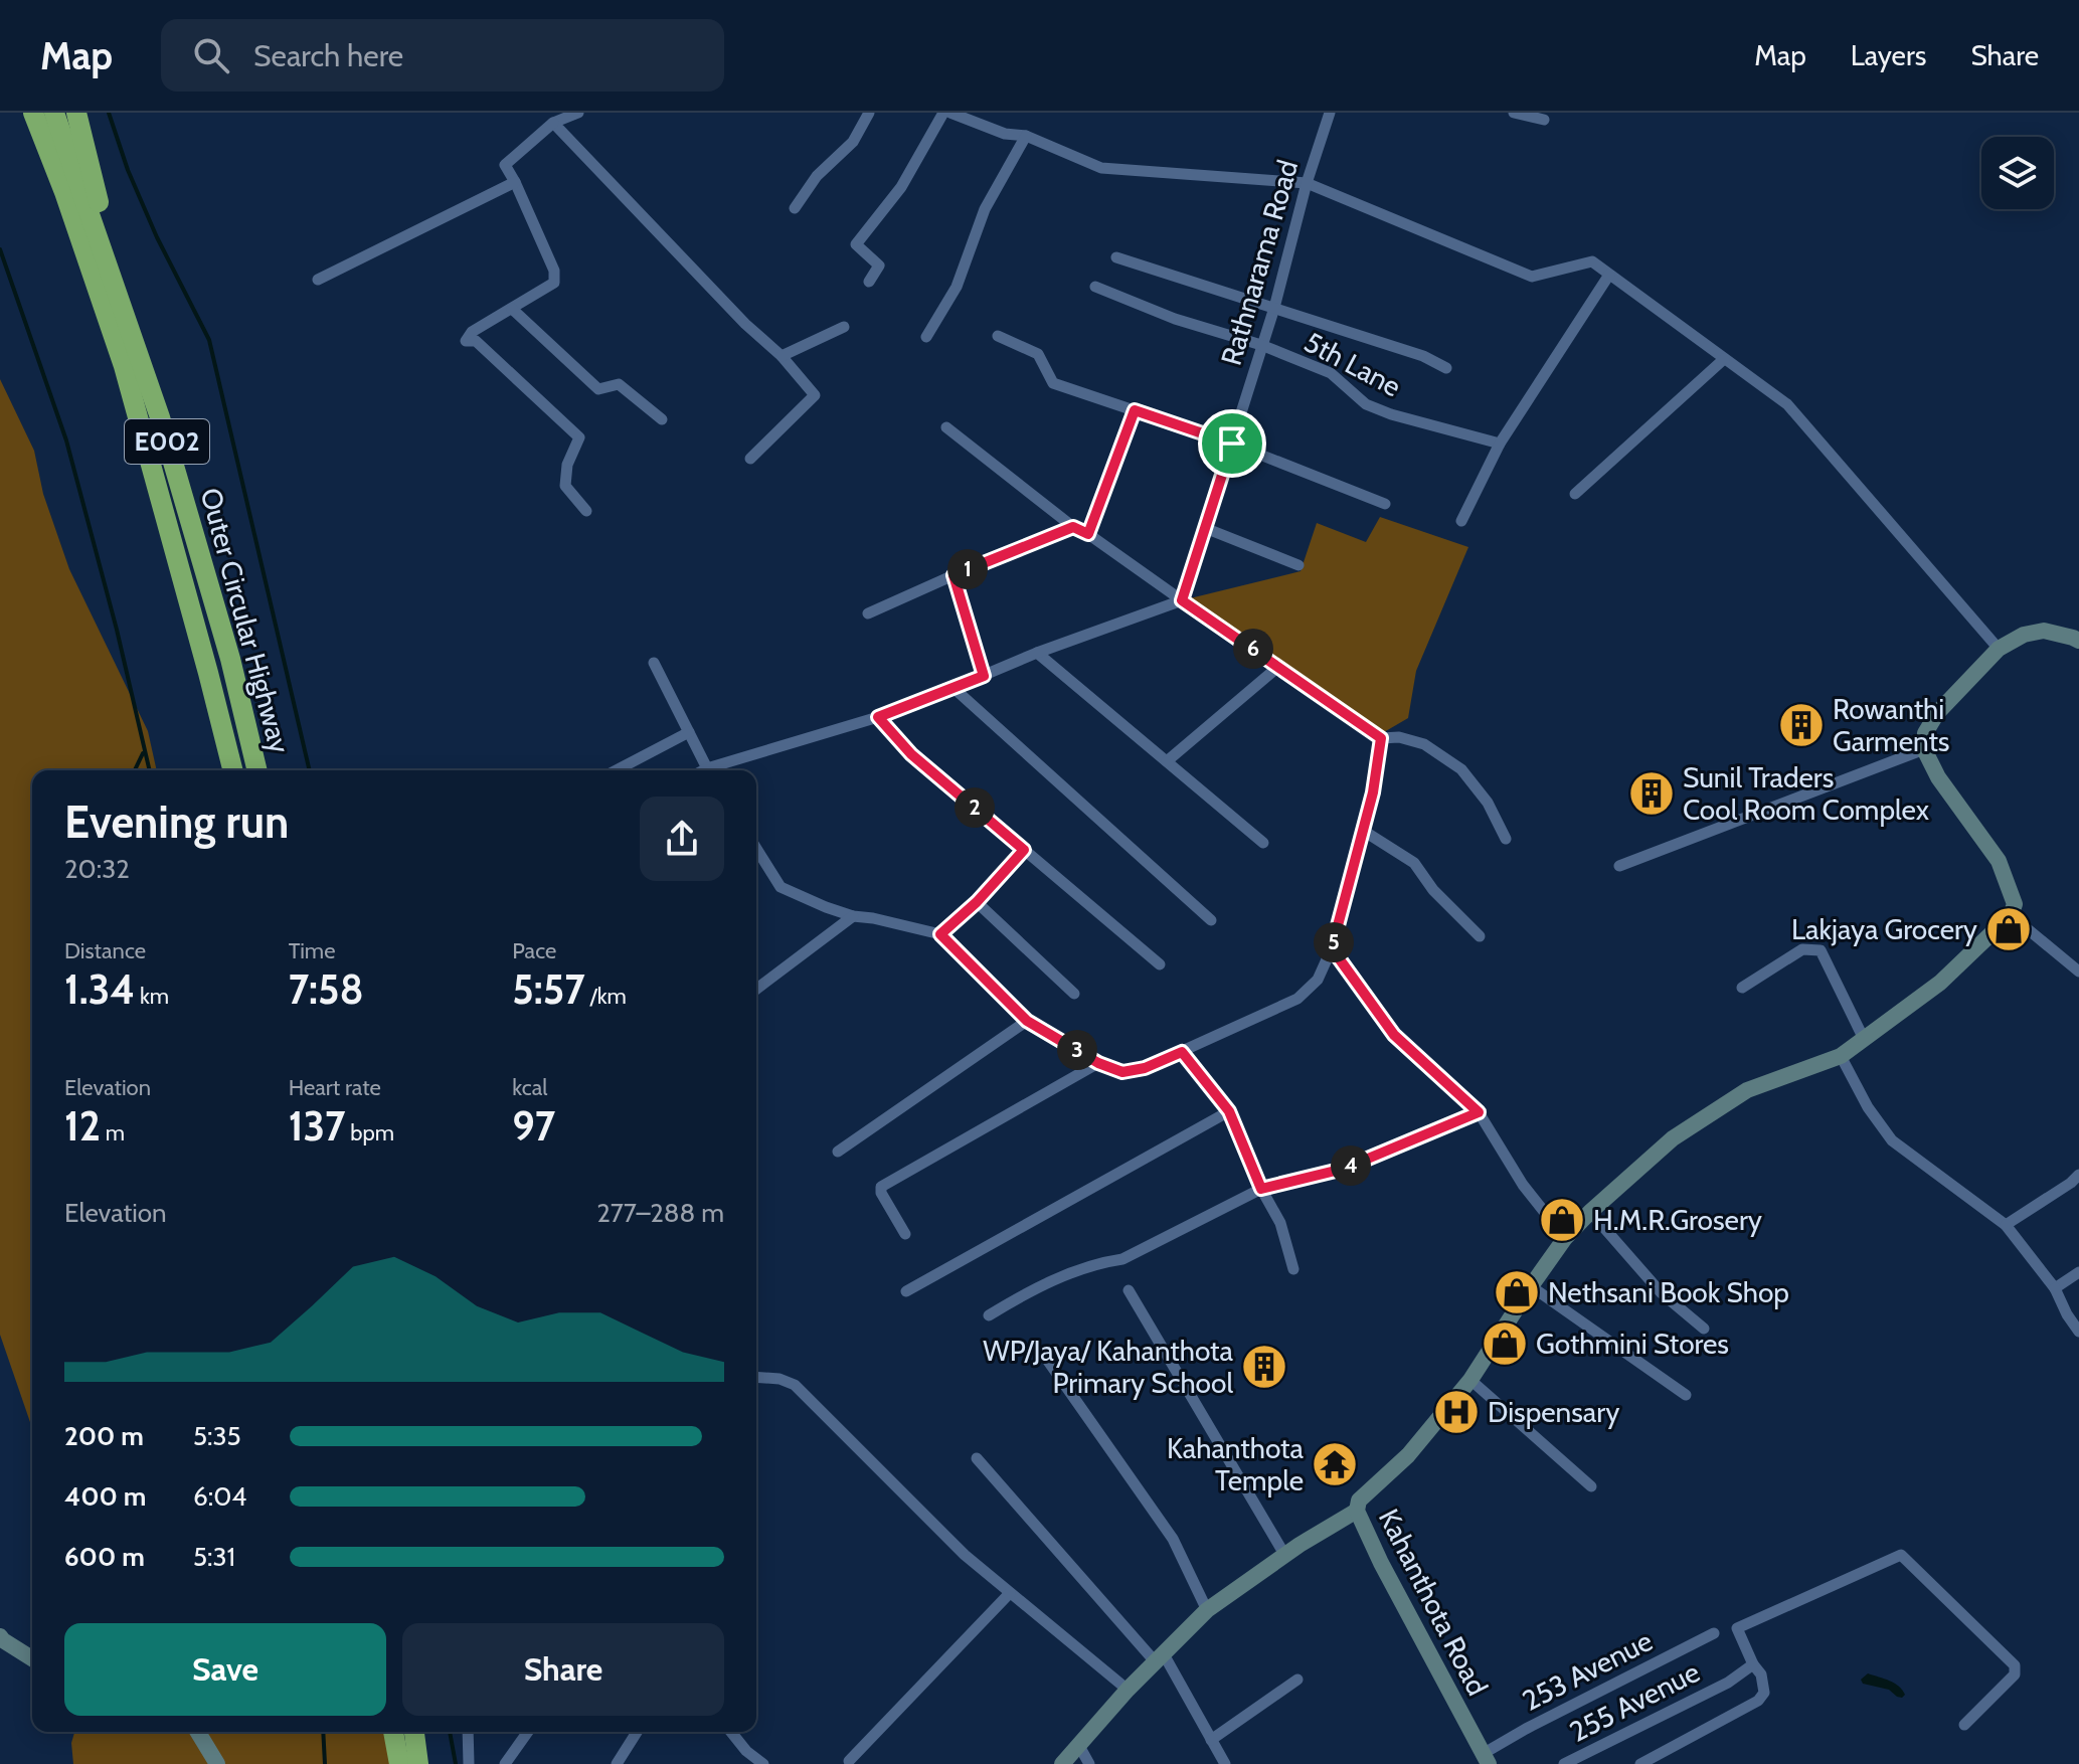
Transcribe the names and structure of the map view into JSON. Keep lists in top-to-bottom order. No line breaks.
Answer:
{"streets":{"highway":["E002","Outer Circular Highway"],"main road":["Kahanthota Road"],"street":["Rathnarama Road","5th Lane","253 Avenue","255 Avenue"]},"crossings":[["Rathnarama Road","5th Lane"],["Kahanthota Road","253 Avenue"]],"places":{"building":["Rowanthi Garments","Sunil Traders Cool Room Complex","WP/Jaya/ Kahanthota Primary School"],"shop":["Lakjaya Grocery","H.M.R.Grosery","Nethsani Book Shop","Gothmini Stores"],"hospital":["Dispensary"],"temple":["Kahanthota Temple"]},"page":{"header":"Map","search":"Search here","nav":["Map","Layers","Share"],"pins":["1","6","2","5","3","4"],"heading":["Evening run","20:32"],"stats":[["Distance","1.34 km"],["Time","7:58"],["Pace","5:57 /km"],["Elevation","12 m"],["Heart rate","137 bpm"],["kcal","97"]],"chart":["Elevation","277–288 m"],"list":[{"name":"200 m","note":"5:35"},{"name":"400 m","note":"6:04"},{"name":"600 m","note":"5:31"}],"buttons":["Save","Share"]}}
